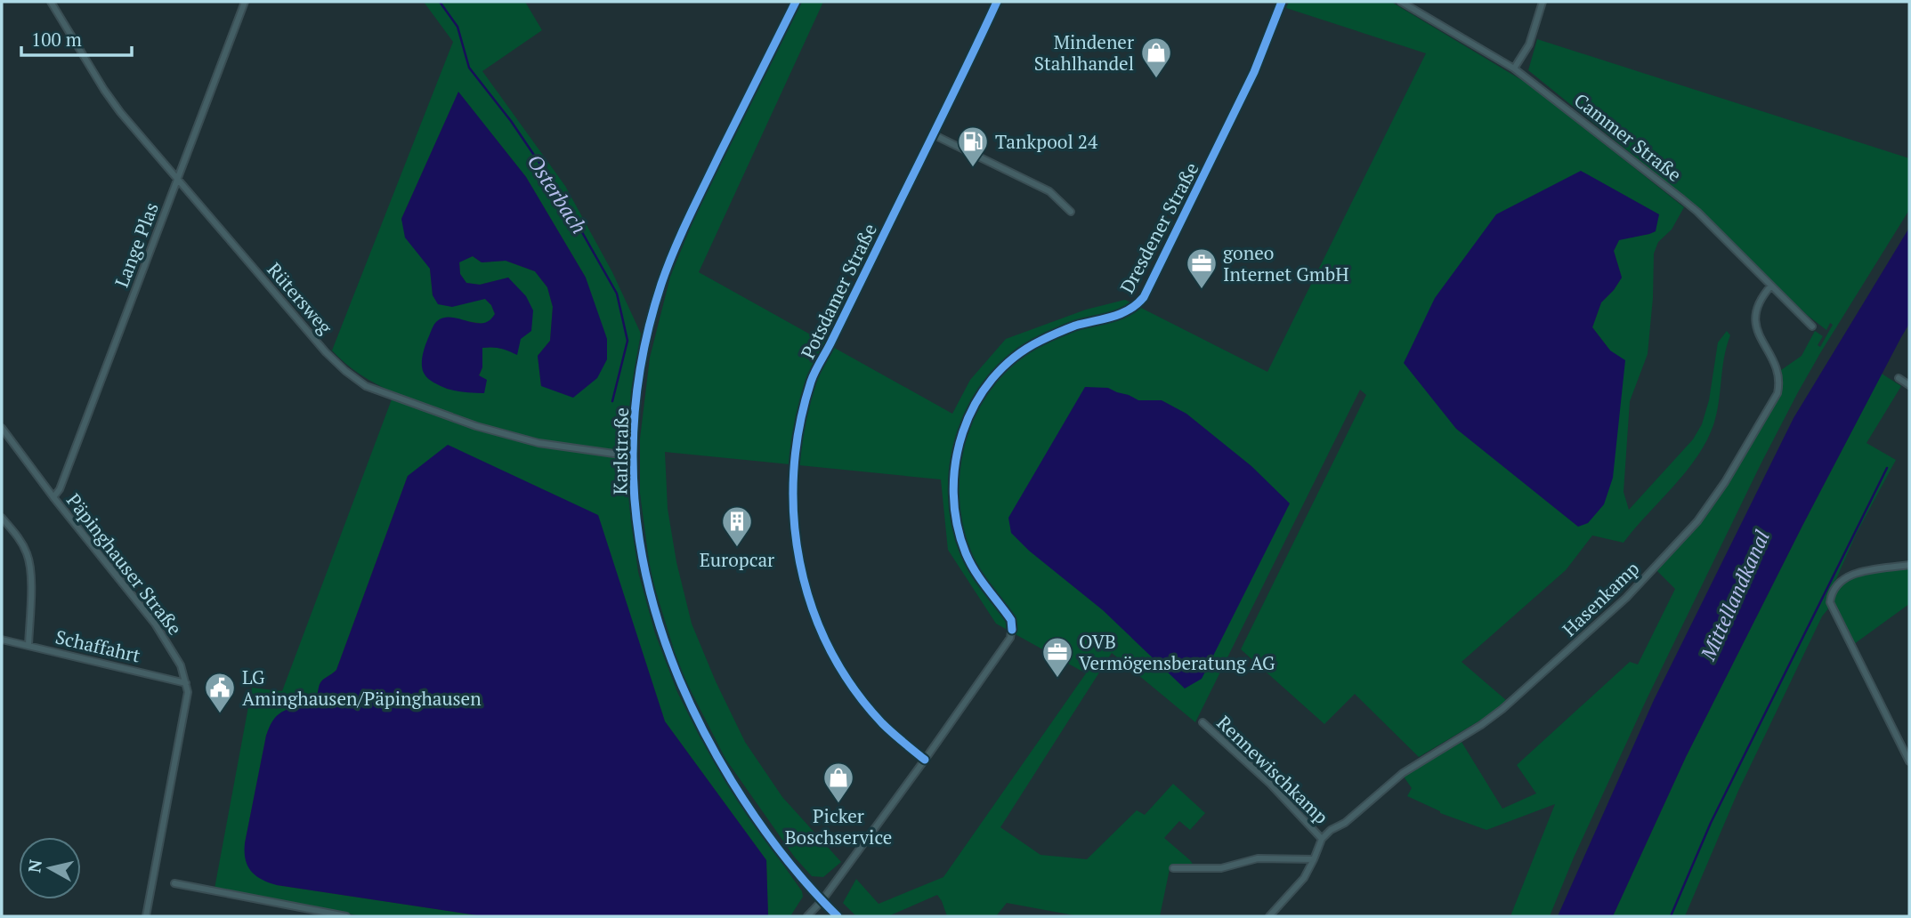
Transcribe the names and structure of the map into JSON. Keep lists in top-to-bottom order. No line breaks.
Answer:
{"streets":{"street":["Cammer Straße","Dresdener Straße","Lange Plas","Potsdamer Straße","Rütersweg","Karlstraße","Päpinghauser Straße","Hasenkamp","Schaffahrt","Rennewischkamp"]},"crossings":[["Cammer Straße","Hasenkamp"],["Dresdener Straße","Potsdamer Straße"],["Lange Plas","Rütersweg"],["Lange Plas","Päpinghauser Straße"],["Rütersweg","Karlstraße"],["Päpinghauser Straße","Schaffahrt"],["Hasenkamp","Rennewischkamp"]],"water":["Osterbach","Mittellandkanal"],"places":{"shop":["Mindener Stahlhandel","Picker Boschservice"],"fuel station":["Tankpool 24"],"office":["goneo Internet GmbH","OVB Vermögensberatung AG"],"building":["Europcar"],"public building":["LG Aminghausen/Päpinghausen"]},"scale_bar":"100 m","north":"left"}
